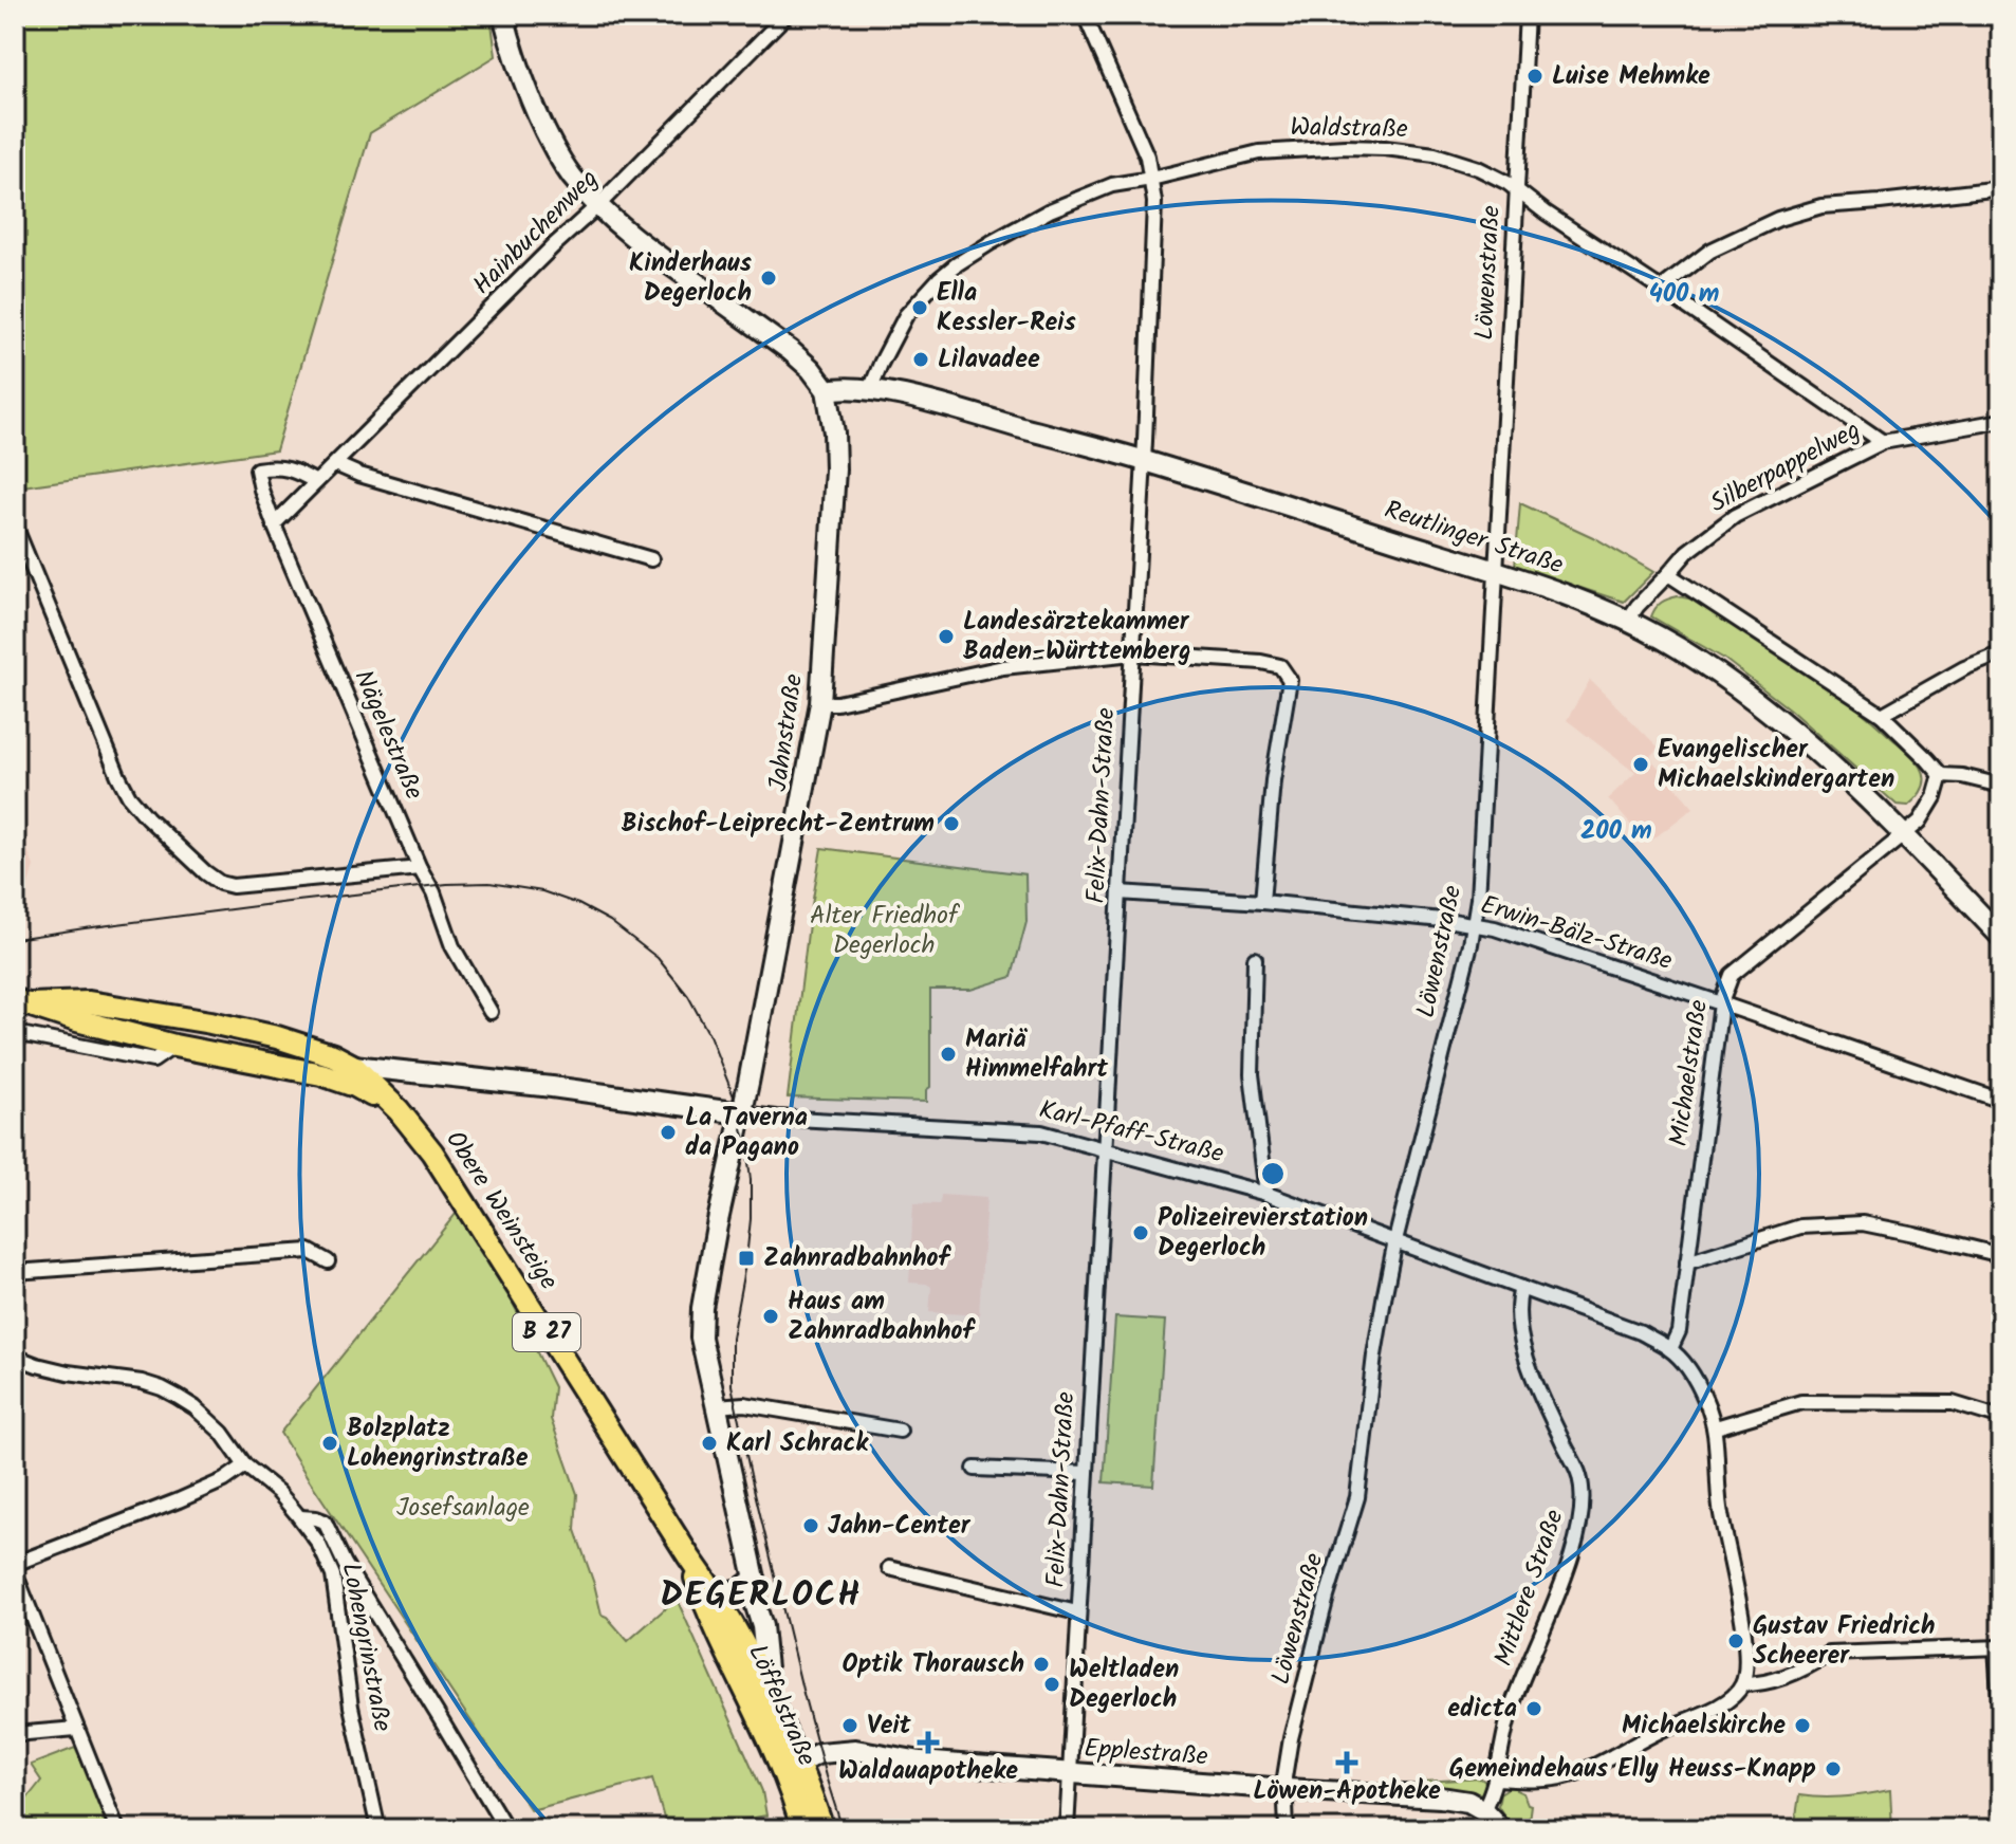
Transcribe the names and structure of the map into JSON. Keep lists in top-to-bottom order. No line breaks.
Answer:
{"streets":{"main road":["Obere Weinsteige","B 27","Löffelstraße"],"street":["Waldstraße","Hainbuchenweg","Löwenstraße","Silberpappelweg","Reutlinger Straße","Jahnstraße","Nägelestraße","Felix-Dahn-Straße","Erwin-Bälz-Straße","Michaelstraße","Karl-Pfaff-Straße","Mittlere Straße","Lohengrinstraße","Epplestraße"]},"crossings":[["Waldstraße","Löwenstraße"],["Waldstraße","Silberpappelweg"],["Waldstraße","Reutlinger Straße"],["Waldstraße","Felix-Dahn-Straße"],["Hainbuchenweg","Nägelestraße"],["Löwenstraße","Reutlinger Straße"],["Löwenstraße","Erwin-Bälz-Straße"],["Löwenstraße","Karl-Pfaff-Straße"],["Löwenstraße","Epplestraße"],["Silberpappelweg","Reutlinger Straße"],["Reutlinger Straße","Jahnstraße"],["Reutlinger Straße","Felix-Dahn-Straße"],["Reutlinger Straße","Michaelstraße"],["Jahnstraße","Karl-Pfaff-Straße"],["Jahnstraße","Löffelstraße"],["Felix-Dahn-Straße","Erwin-Bälz-Straße"],["Felix-Dahn-Straße","Karl-Pfaff-Straße"],["Felix-Dahn-Straße","Epplestraße"],["Erwin-Bälz-Straße","Michaelstraße"],["Michaelstraße","Karl-Pfaff-Straße"],["Karl-Pfaff-Straße","Obere Weinsteige"],["Karl-Pfaff-Straße","Mittlere Straße"],["Obere Weinsteige","Löffelstraße"],["Mittlere Straße","Epplestraße"],["Löffelstraße","Epplestraße"]],"districts":["DEGERLOCH"],"parks":["Alter Friedhof Degerloch","Josefsanlage"],"places":{"other":["Luise Mehmke","Kinderhaus Degerloch","Ella Kessler-Reis","Lilavadee","Landesärztekammer Baden-Württemberg","Evangelischer Michaelskindergarten","Bischof-Leiprecht-Zentrum","Mariä Himmelfahrt","La Taverna da Pagano","Polizeirevierstation Degerloch","Haus am Zahnradbahnhof","Bolzplatz Lohengrinstraße","Karl Schrack","Jahn-Center","Gustav Friedrich Scheerer","Optik Thorausch","Weltladen Degerloch","edicta","Veit","Michaelskirche","Gemeindehaus Elly Heuss-Knapp"],"transit":["Zahnradbahnhof"],"health":["Waldauapotheke","Löwen-Apotheke"]},"rings":["400 m","200 m"]}
